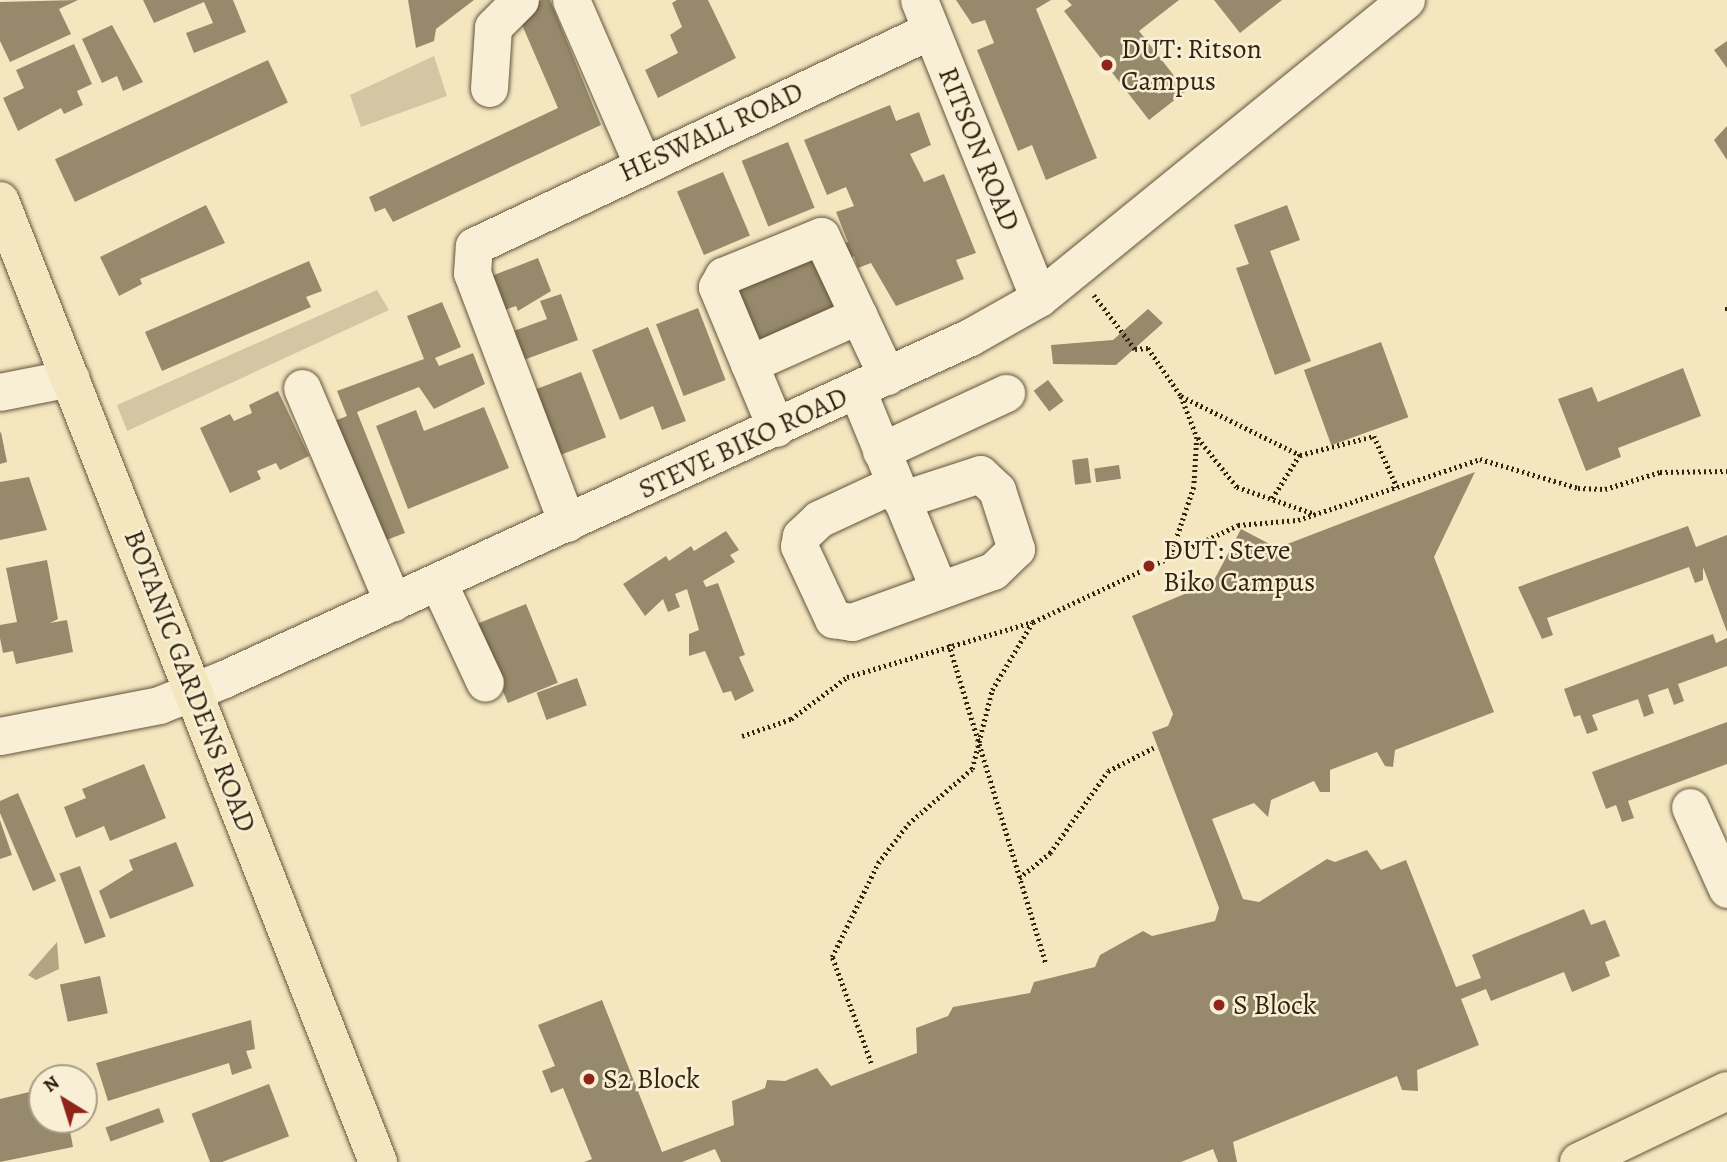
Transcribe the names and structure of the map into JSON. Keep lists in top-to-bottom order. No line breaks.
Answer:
{"streets":{"main road":["BOTANIC GARDENS ROAD"],"street":["HESWALL ROAD","RITSON ROAD","STEVE BIKO ROAD"]},"crossings":[["HESWALL ROAD","RITSON ROAD"],["HESWALL ROAD","STEVE BIKO ROAD"],["RITSON ROAD","STEVE BIKO ROAD"],["STEVE BIKO ROAD","BOTANIC GARDENS ROAD"]],"places":["DUT: Ritson Campus","DUT: Steve Biko Campus","S Block","S2 Block"],"north":"top left"}
